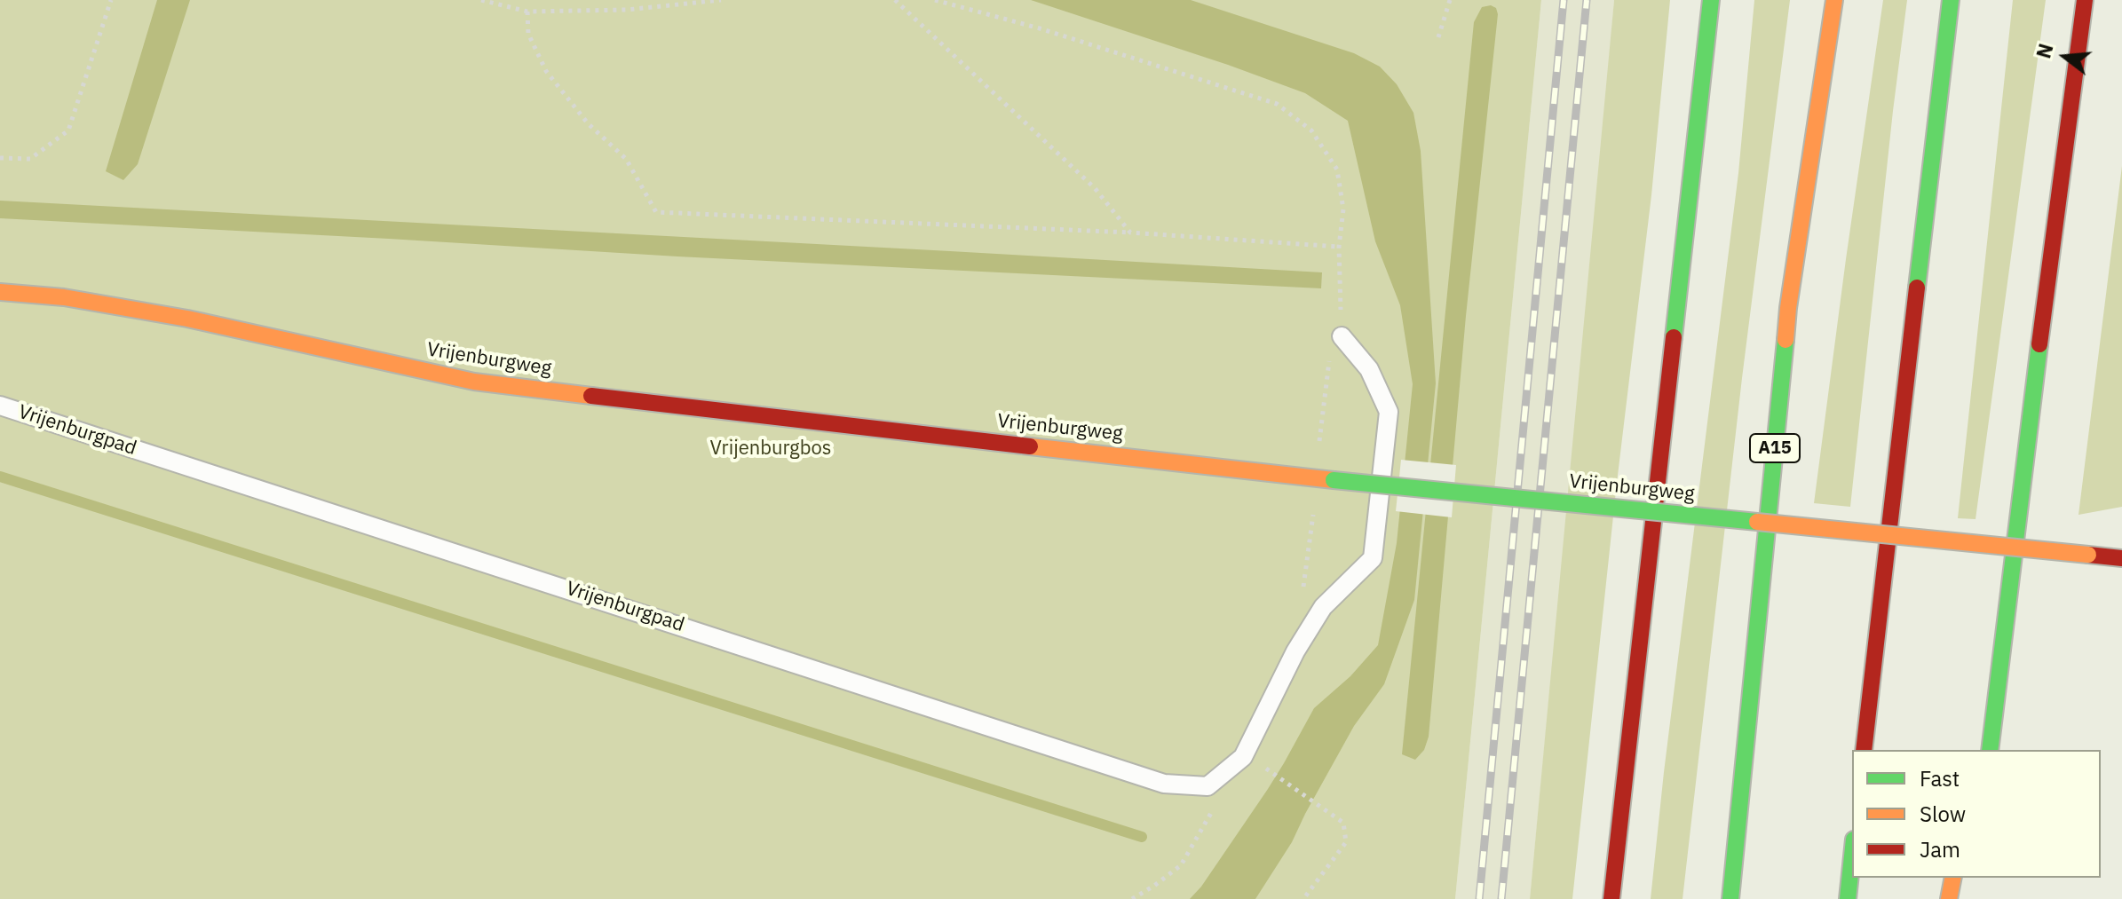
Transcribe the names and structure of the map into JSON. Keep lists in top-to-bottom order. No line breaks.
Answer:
{"streets":{"main road":["Vrijenburgweg","A15"],"lane":["Vrijenburgpad"]},"parks":["Vrijenburgbos"],"legend":["Fast","Slow","Jam"],"north":"left"}
